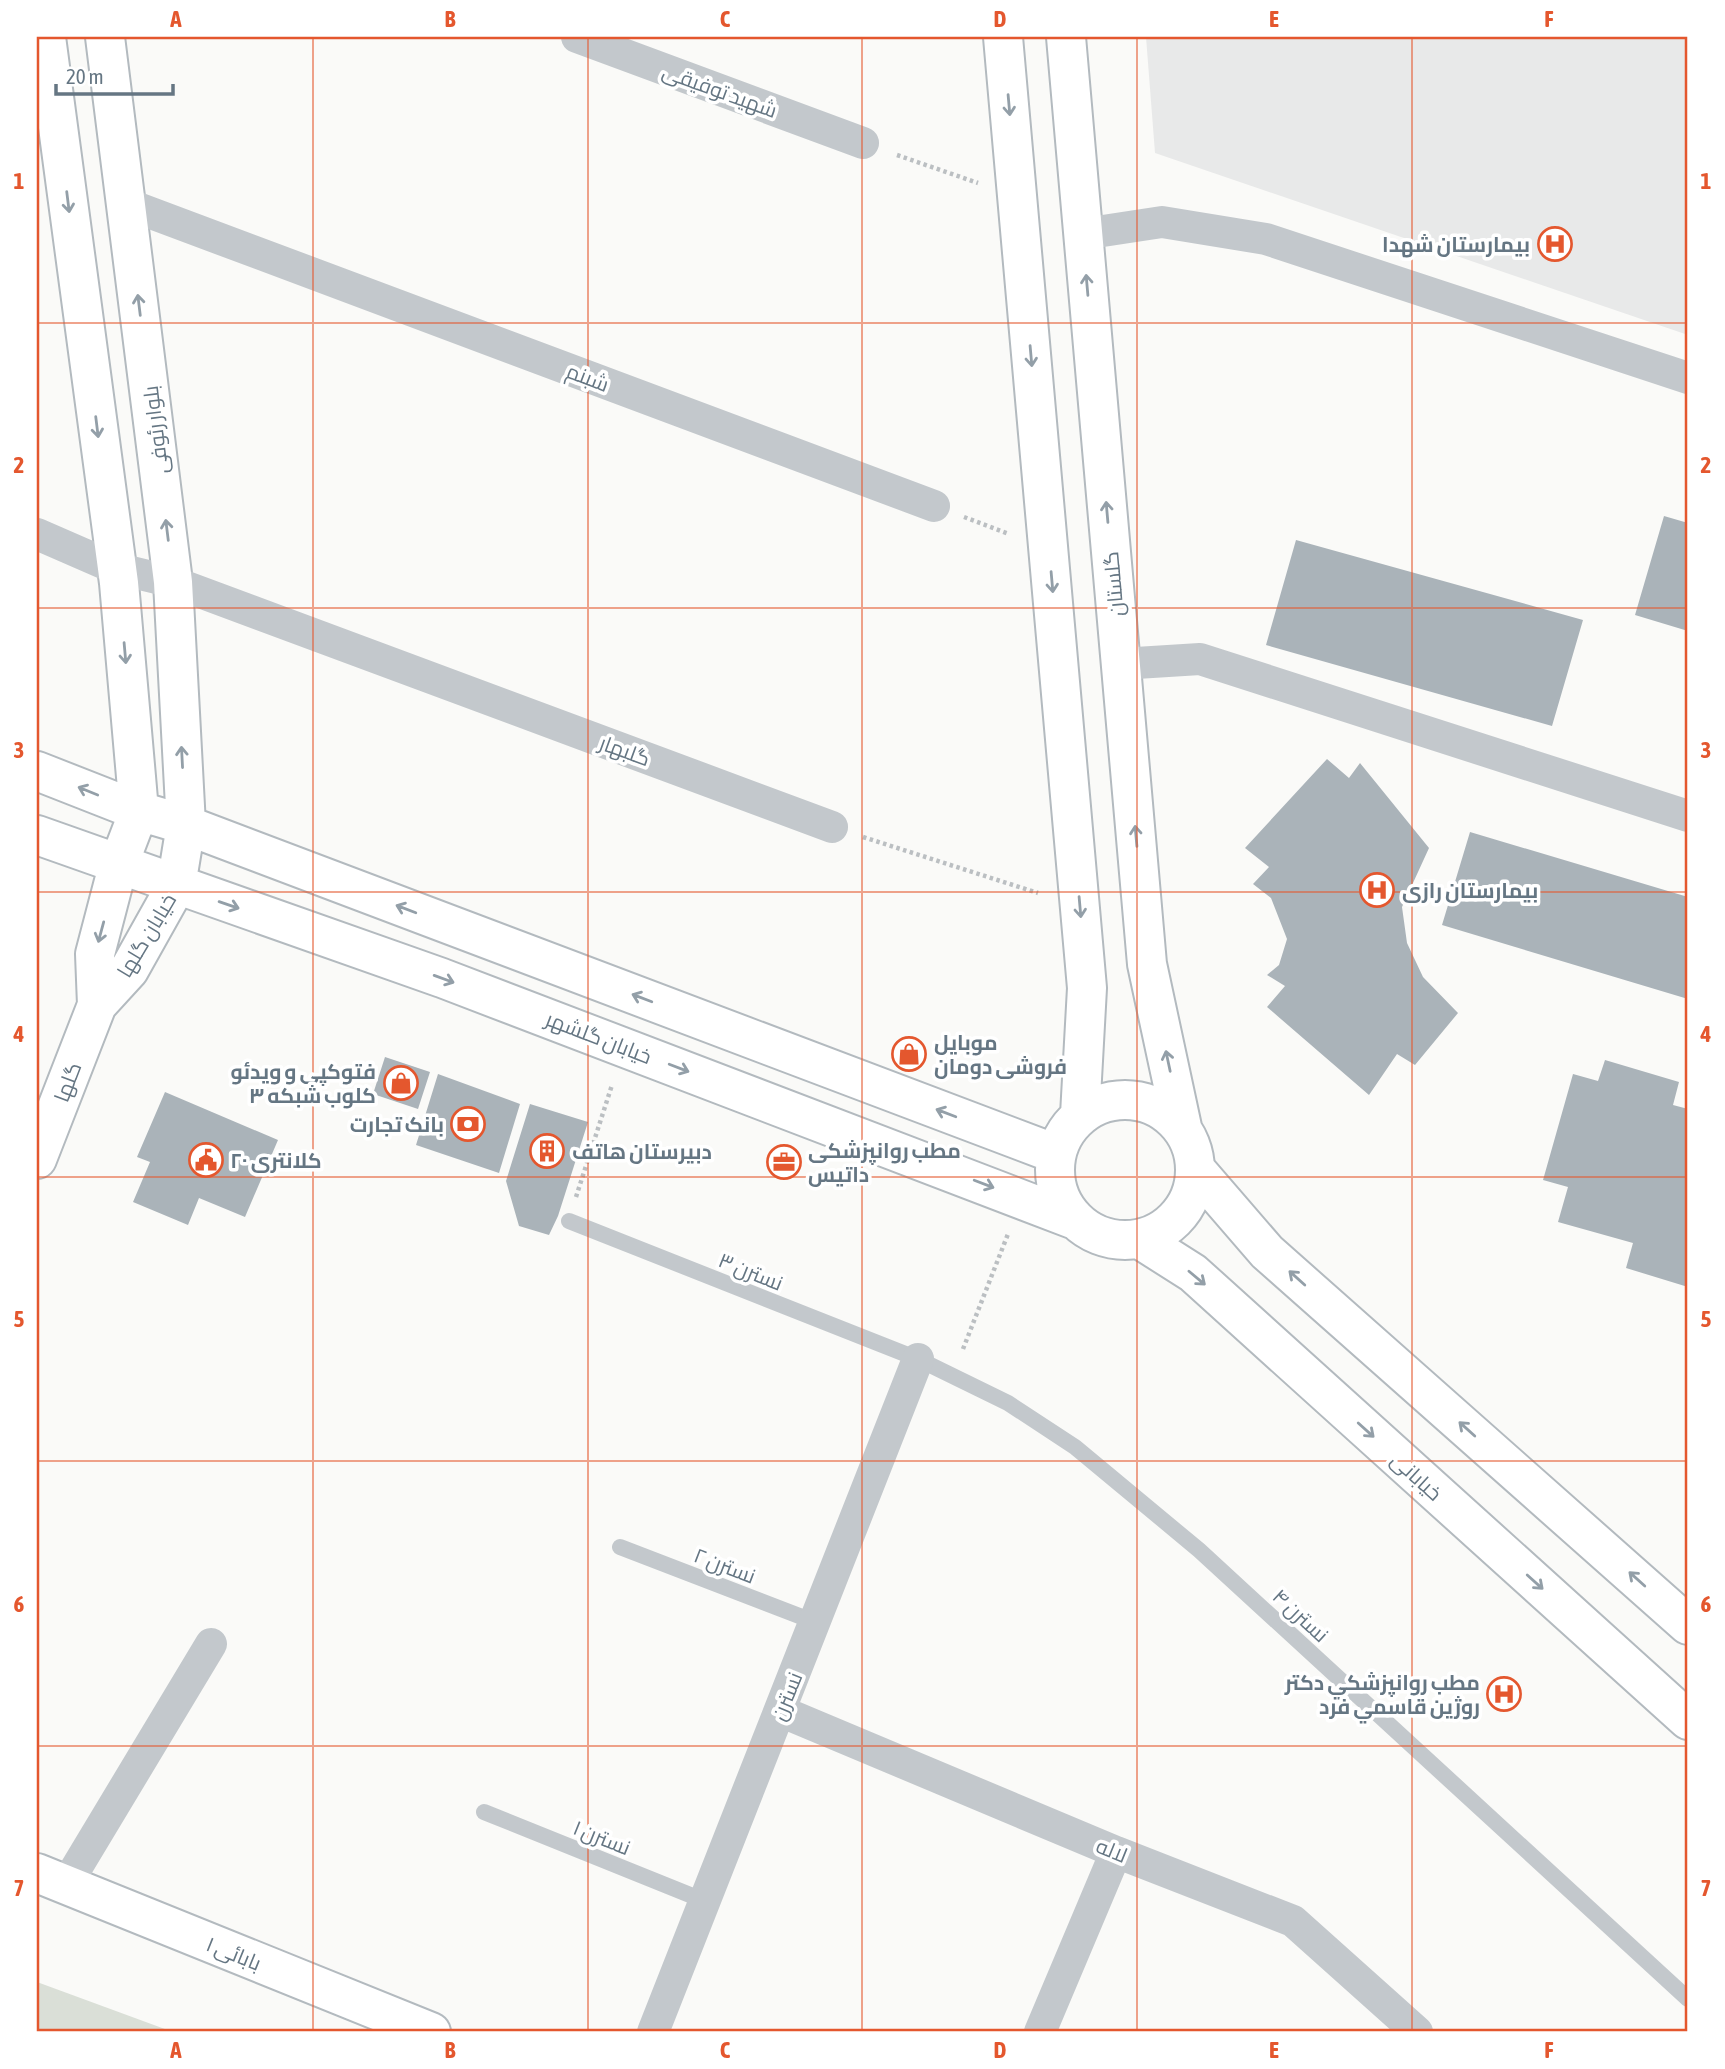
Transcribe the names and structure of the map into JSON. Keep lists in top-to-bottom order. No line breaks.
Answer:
{"streets":{"main road":["بلوار رئوفی","گلستان","خیابان گلها","خیابان گلشهر","گلها","خیابانی","بابائی ۱"],"street":["شهید توفیقی","شبنم","گلبهار","نسترن","لاله"],"lane":["نسترن ٣","نسترن ٢","نسترن ۴","نسترن ١"]},"crossings":[["شبنم","بلوار رئوفی"],["بلوار رئوفی","گلبهار"],["بلوار رئوفی","خیابان گلها"],["گلستان","خیابان گلشهر"],["گلستان","خیابانی"],["خیابان گلها","خیابان گلشهر"],["خیابان گلها","گلها"],["خیابان گلشهر","خیابانی"],["نسترن ٣","نسترن ۴"],["نسترن ٣","نسترن"],["نسترن ٢","نسترن"],["نسترن ۴","نسترن"],["نسترن","نسترن ١"],["نسترن","لاله"]],"places":{"hospital":["بیمارستان شهدا","بیمارستان رازی","مطب روانپزشكي دكتر روژين قاسمي فرد"],"shop":["موبایل فروشی دومان","فتوکپی و ویدئو کلوب شبکه ۳"],"bank":["بانک تجارت"],"building":["دبیرستان هاتف"],"public building":["کلانتری ۲۰"],"office":["مطب روانپزشکی داتیس"]},"scale_bar":"20 m","grid":{"columns":["A","B","C","D","E","F"],"rows":["1","2","3","4","5","6","7"]}}
